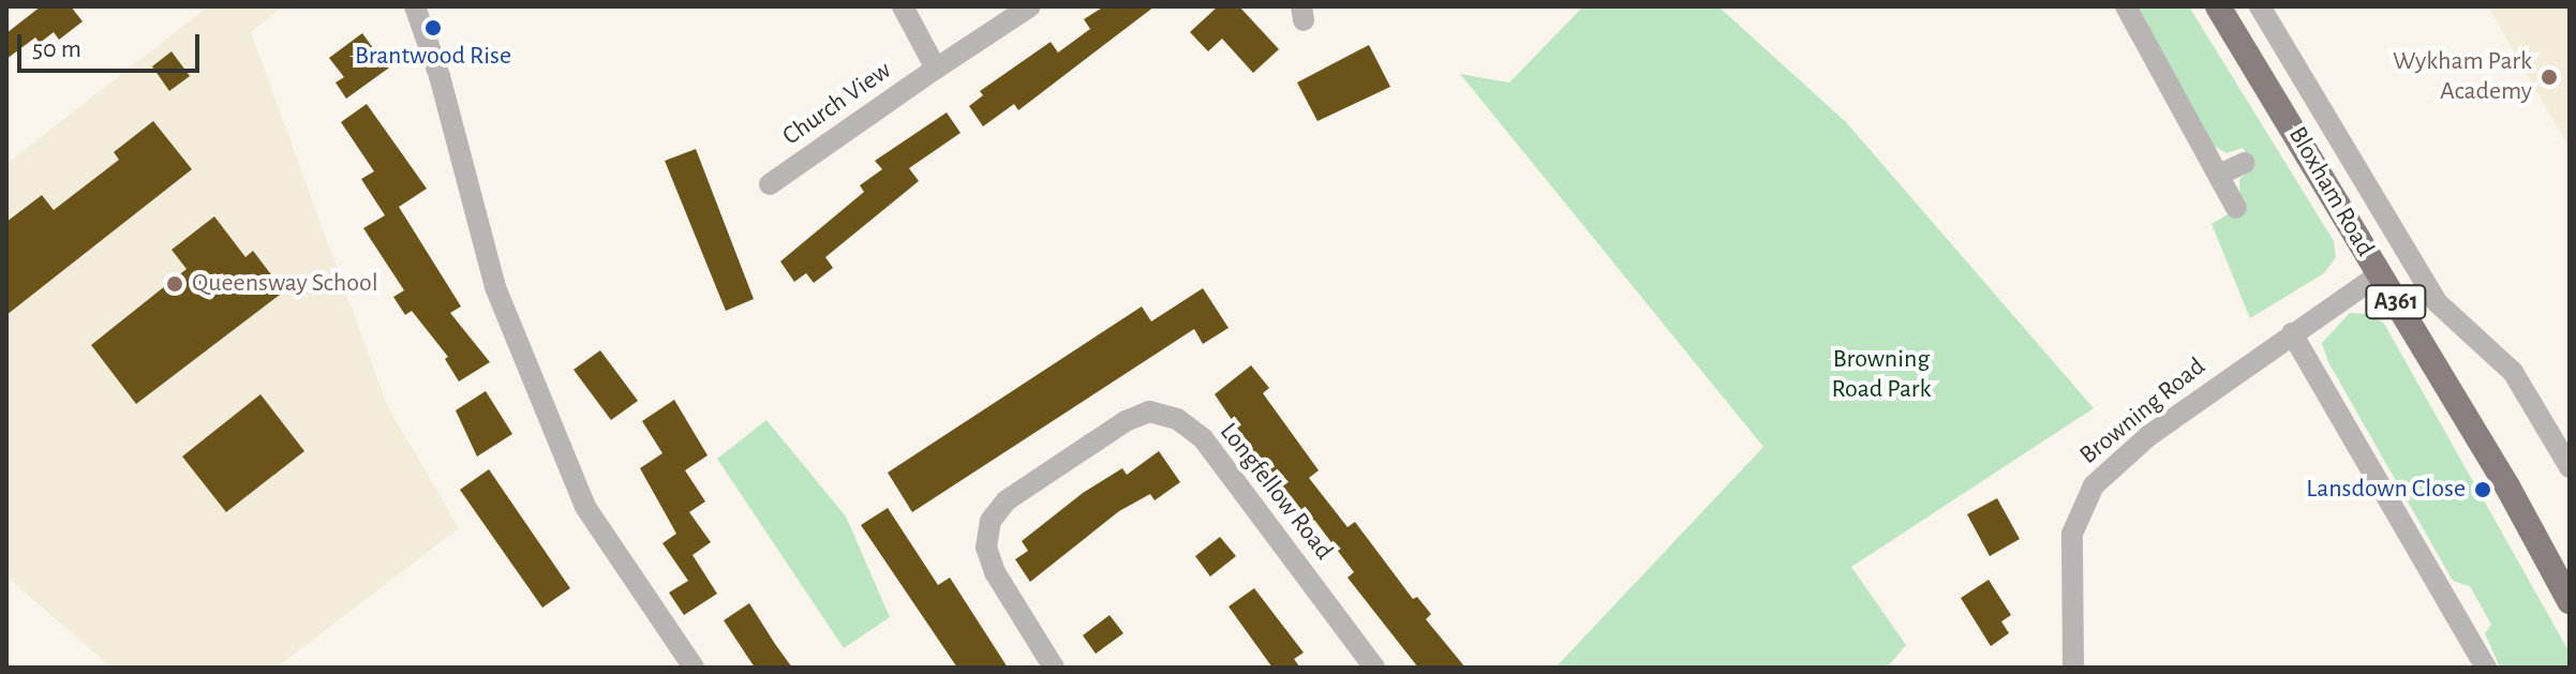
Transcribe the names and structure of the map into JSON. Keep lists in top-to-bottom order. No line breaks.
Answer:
{"streets":{"main road":["Bloxham Road","A361"],"street":["Church View","Browning Road","Longfellow Road"]},"crossings":[["Bloxham Road","Browning Road"]],"parks":["Browning Road Park"],"places":["Brantwood Rise","Wykham Park Academy","Queensway School","Lansdown Close"],"scale_bar":"50 m"}
